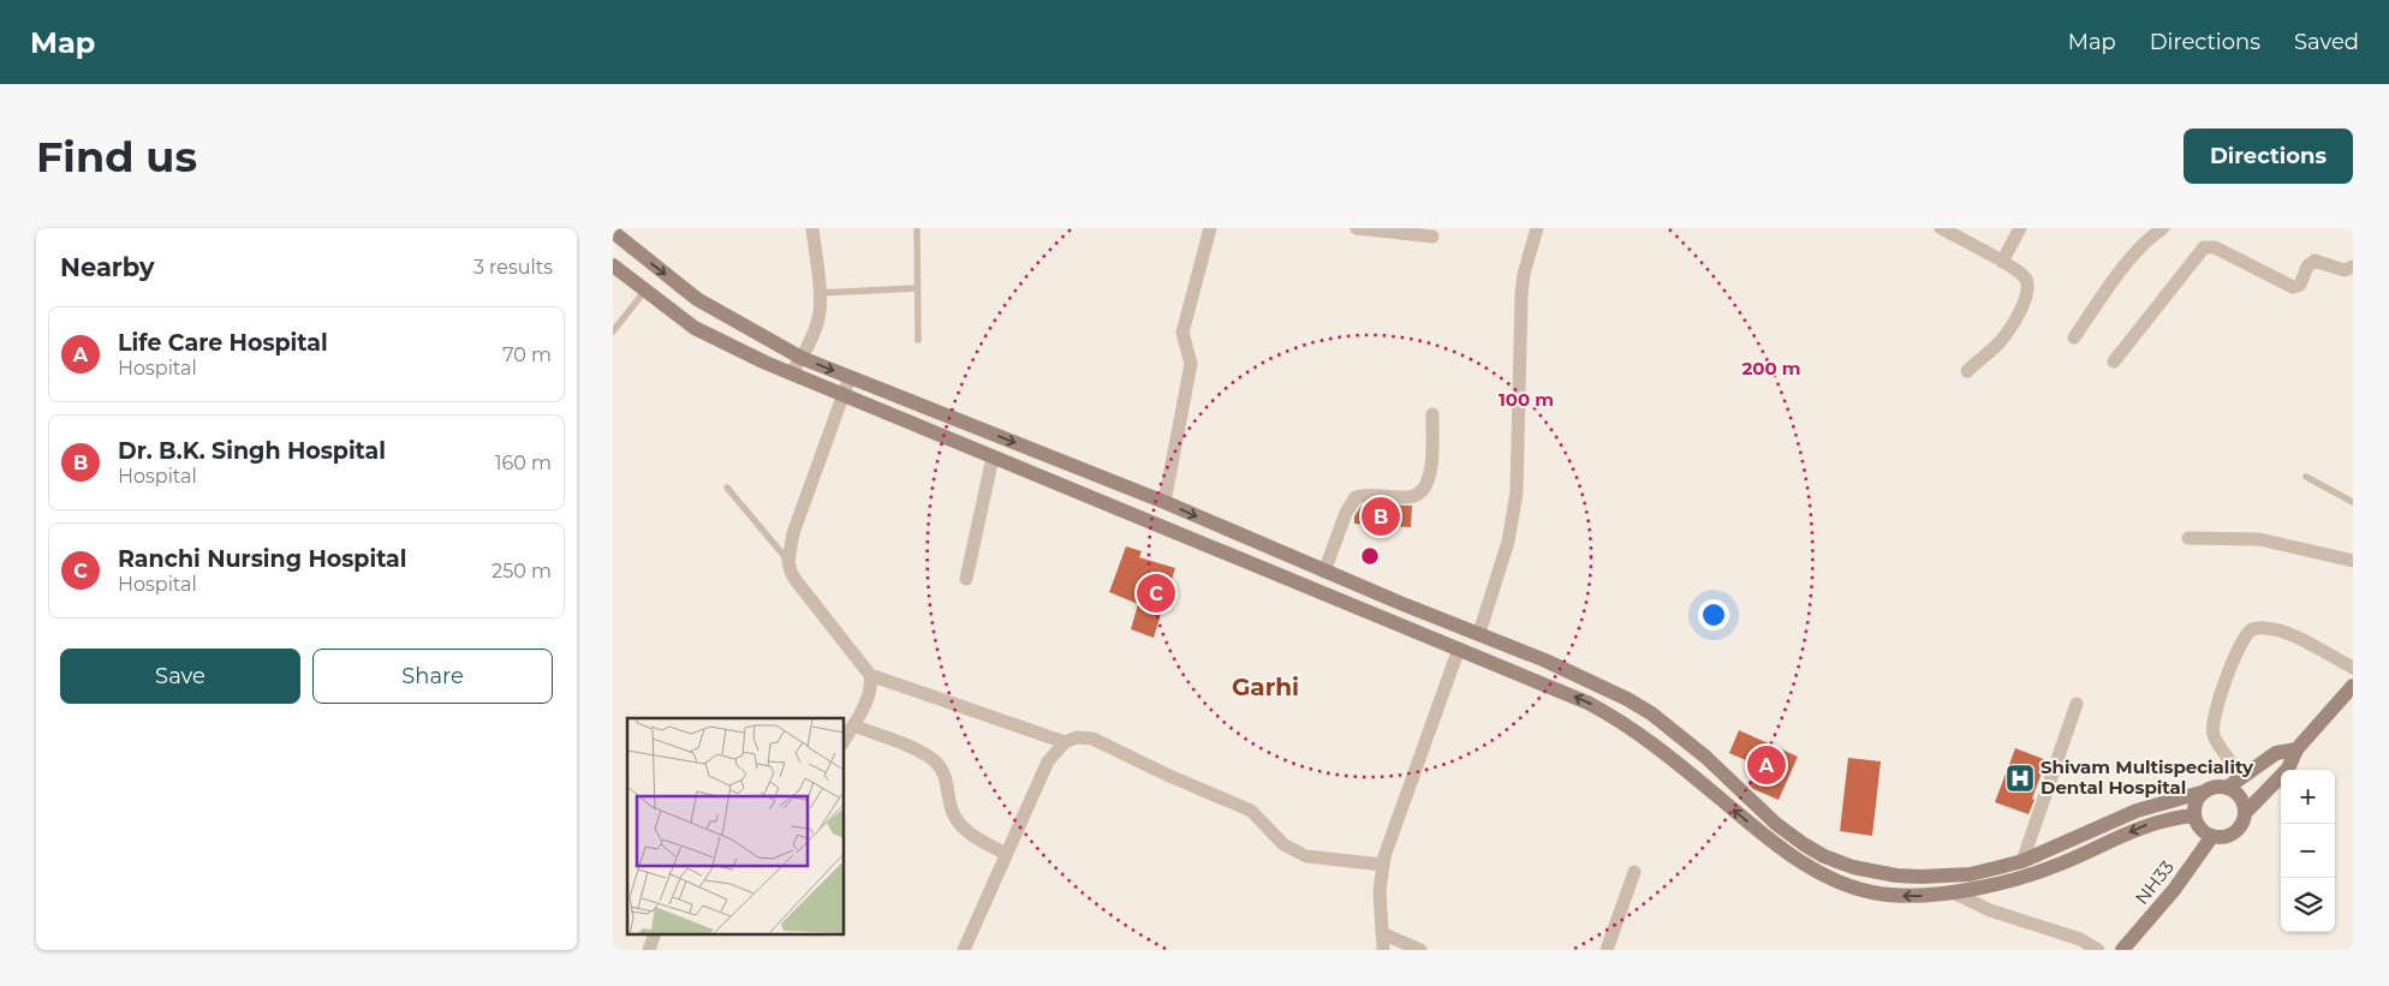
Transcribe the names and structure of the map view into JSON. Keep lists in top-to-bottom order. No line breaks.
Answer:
{"streets":{"main road":["NH33"]},"districts":["Garhi"],"places":{"hospital":["Shivam Multispeciality Dental Hospital"]},"page":{"header":"Map","nav":["Map","Directions","Saved"],"buttons":["Directions",["Save","Share"]],"title":"Find us","heading":["Nearby","3 results"],"list":[{"mark":"A","name":"Life Care Hospital","note":"Hospital","value":"70 m"},{"mark":"B","name":"Dr. B.K. Singh Hospital","note":"Hospital","value":"160 m"},{"mark":"C","name":"Ranchi Nursing Hospital","note":"Hospital","value":"250 m"}],"pins":["B","C","A"],"map_buttons":["+","−"]},"rings":["200 m","100 m"]}
